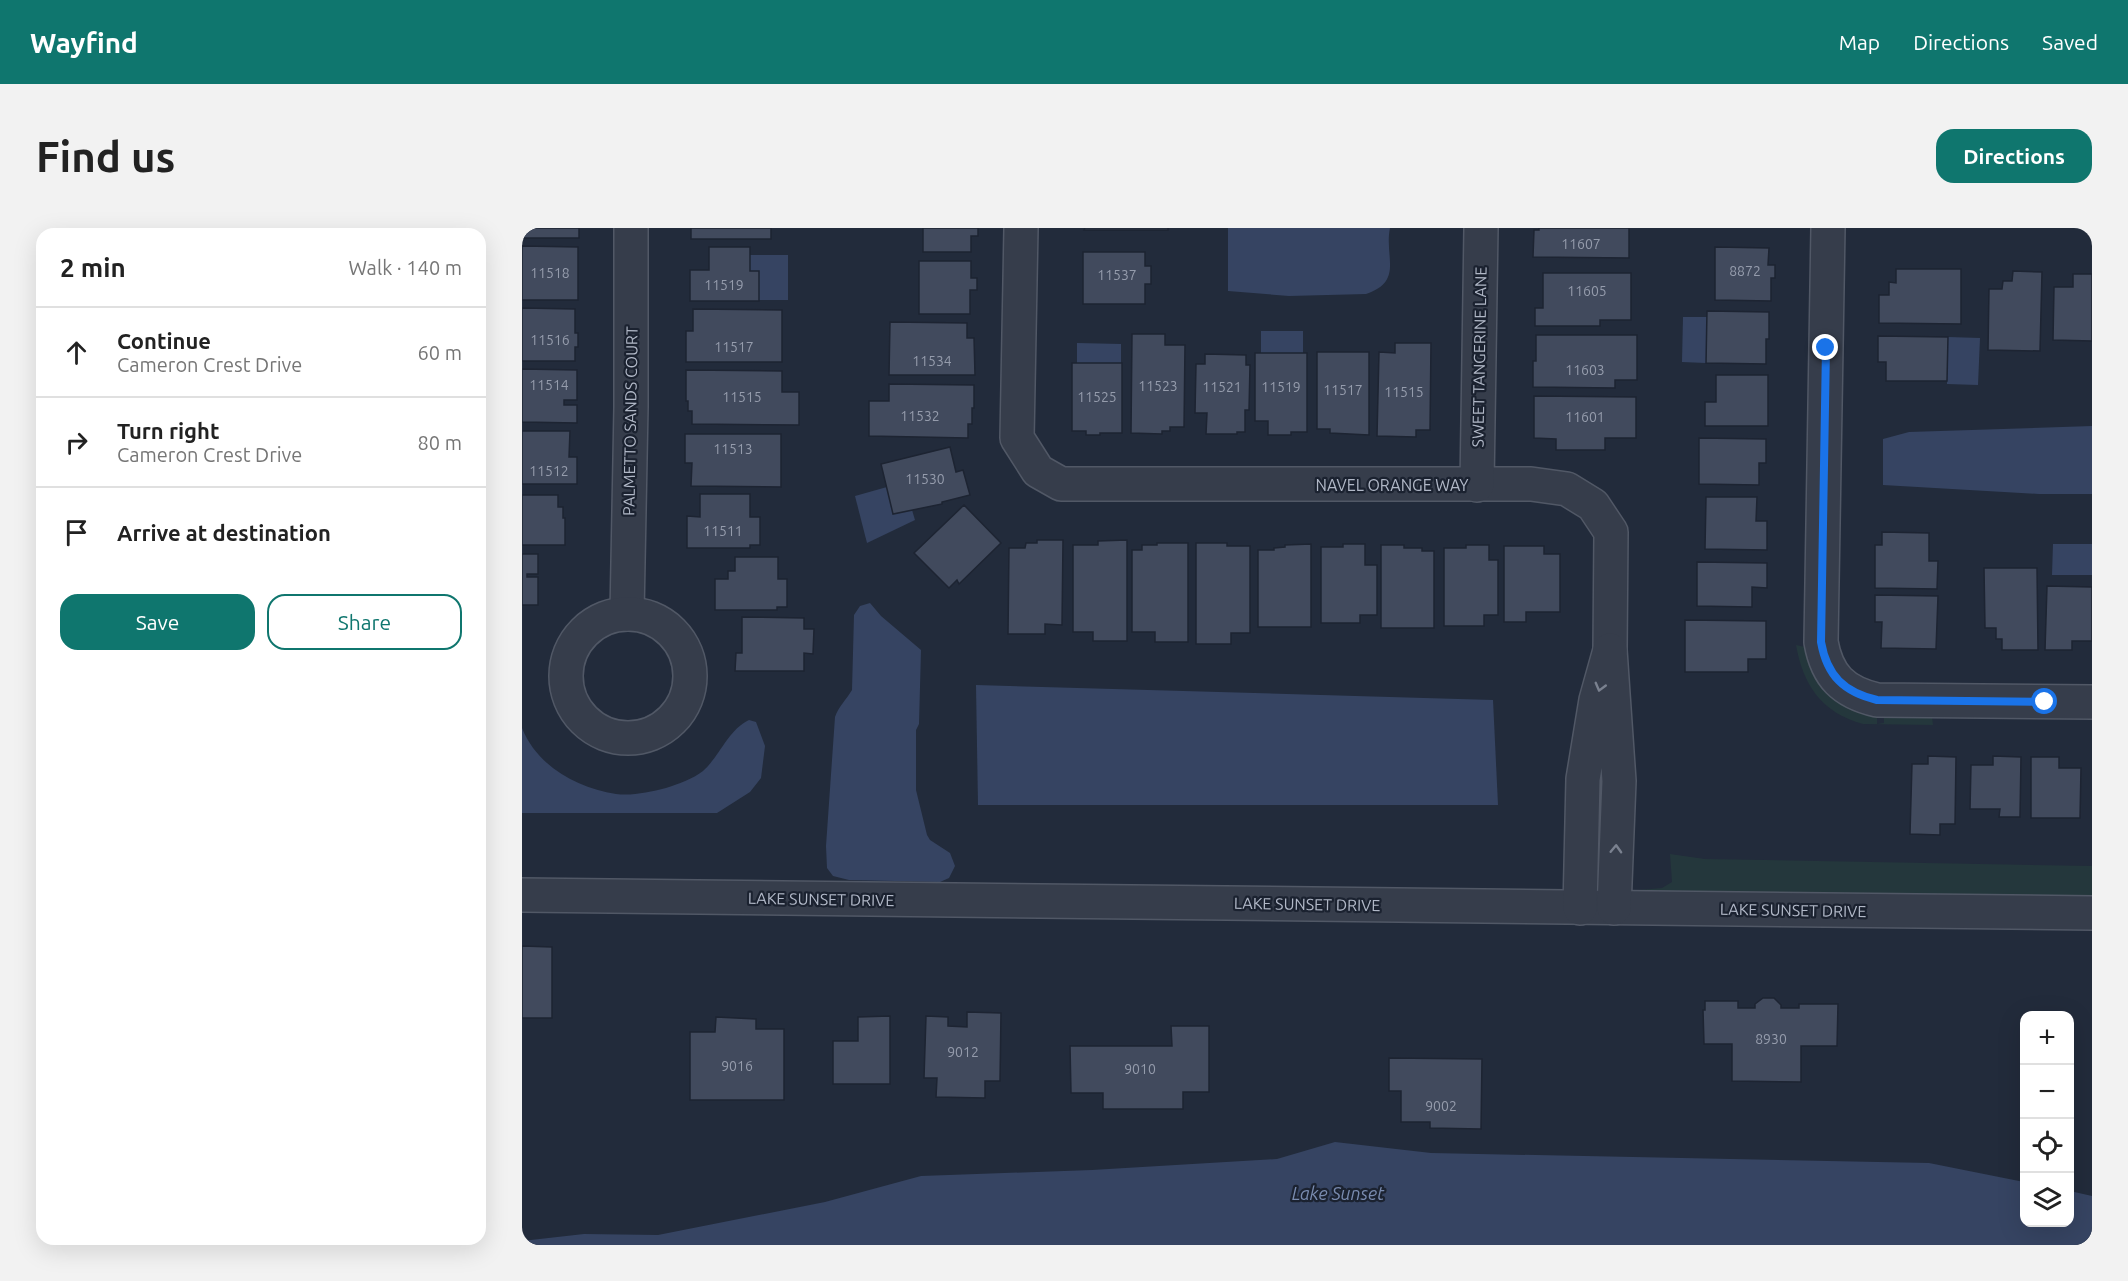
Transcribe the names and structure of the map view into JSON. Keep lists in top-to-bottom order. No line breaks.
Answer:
{"streets":{"street":["SWEET TANGERINE LANE","PALMETTO SANDS COURT","NAVEL ORANGE WAY","LAKE SUNSET DRIVE"]},"crossings":[["SWEET TANGERINE LANE","NAVEL ORANGE WAY"]],"water":["Lake Sunset"],"house_numbers":["11607","8872","11518","11537","11519","11605","11516","11517","11534","11603","11514","11523","11521","11519","11517","11515","11515","11525","11532","11601","11513","11512","11530","11511","8930","9012","9016","9010","9002"],"page":{"header":"Wayfind","nav":["Map","Directions","Saved"],"buttons":["Directions",["Save","Share"]],"title":"Find us","heading":["2 min","Walk · 140 m"],"list":[["Continue","Cameron Crest Drive","60 m"],["Turn right","Cameron Crest Drive","80 m"],"Arrive at destination"],"map_buttons":["+","−"]}}
